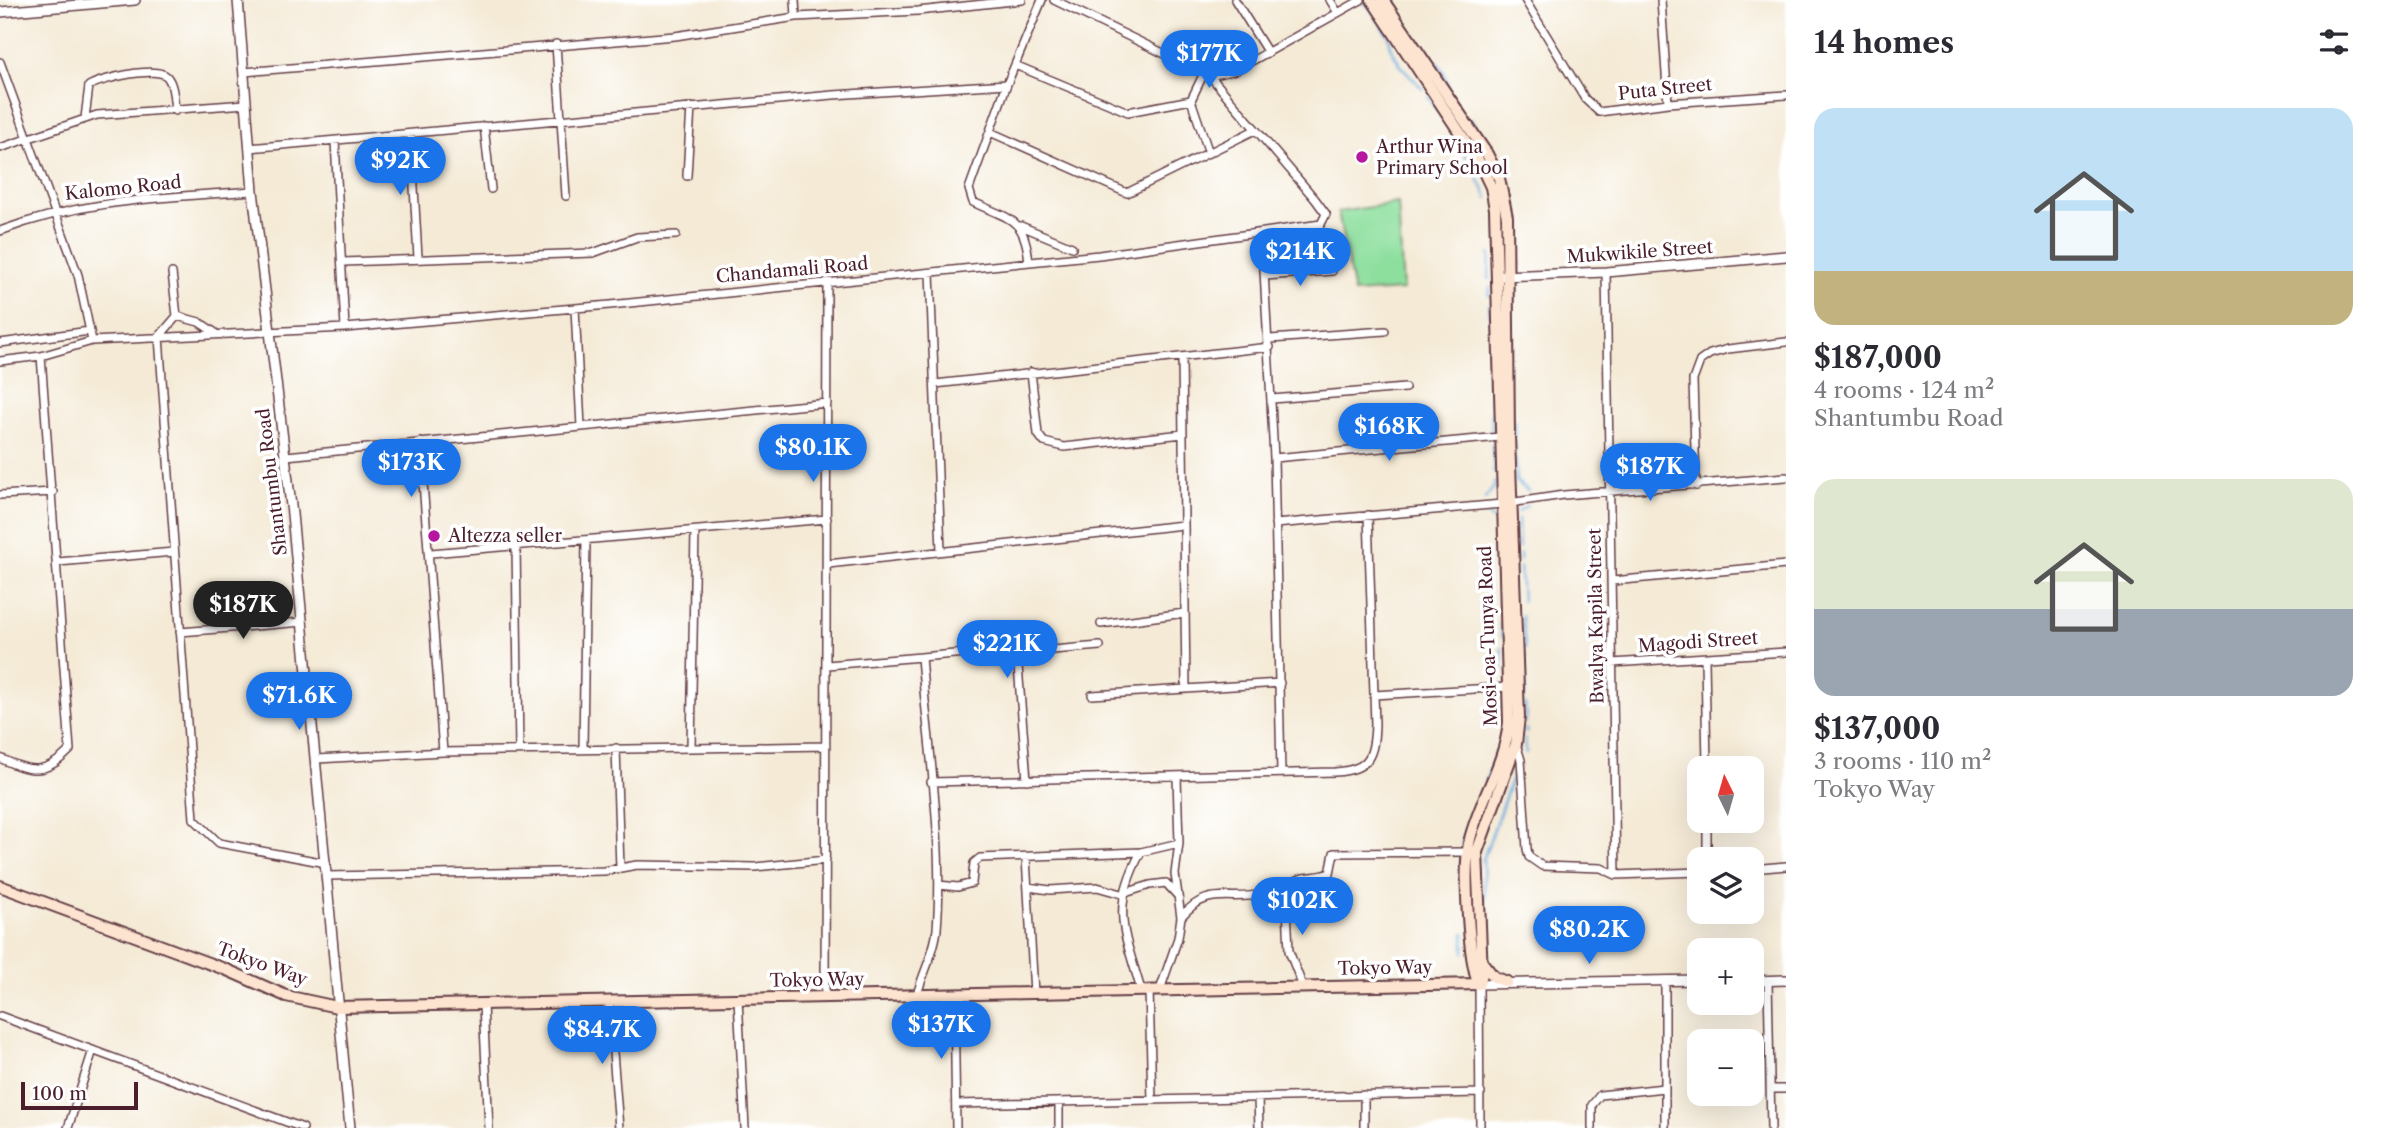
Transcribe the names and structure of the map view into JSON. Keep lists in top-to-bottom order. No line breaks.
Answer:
{"streets":{"main road":["Mosi-oa-Tunya Road","Tokyo Way"],"street":["Puta Street","Kalomo Road","Mukwikile Street","Chandamali Road","Shantumbu Road","Bwalya Kapila Street","Magodi Street"]},"crossings":[["Kalomo Road","Shantumbu Road"],["Mukwikile Street","Bwalya Kapila Street"],["Mukwikile Street","Mosi-oa-Tunya Road"],["Chandamali Road","Shantumbu Road"],["Shantumbu Road","Tokyo Way"],["Bwalya Kapila Street","Magodi Street"],["Mosi-oa-Tunya Road","Tokyo Way"]],"places":["Arthur Wina Primary School","Altezza seller"],"scale_bar":"100 m","north":"top","page":{"heading":"14 homes","price":["$177K","$92K","$214K","$168K","$80.1K","$173K","$187K","$187K","$221K","$71.6K","$102K","$80.2K","$137K","$84.7K"],"list":[{"name":"$187,000","note":"4 rooms · 124 m² · Shantumbu Road"},{"name":"$137,000","note":"3 rooms · 110 m² · Tokyo Way"}],"map_buttons":["+","−"],"scale":"100 m"}}
